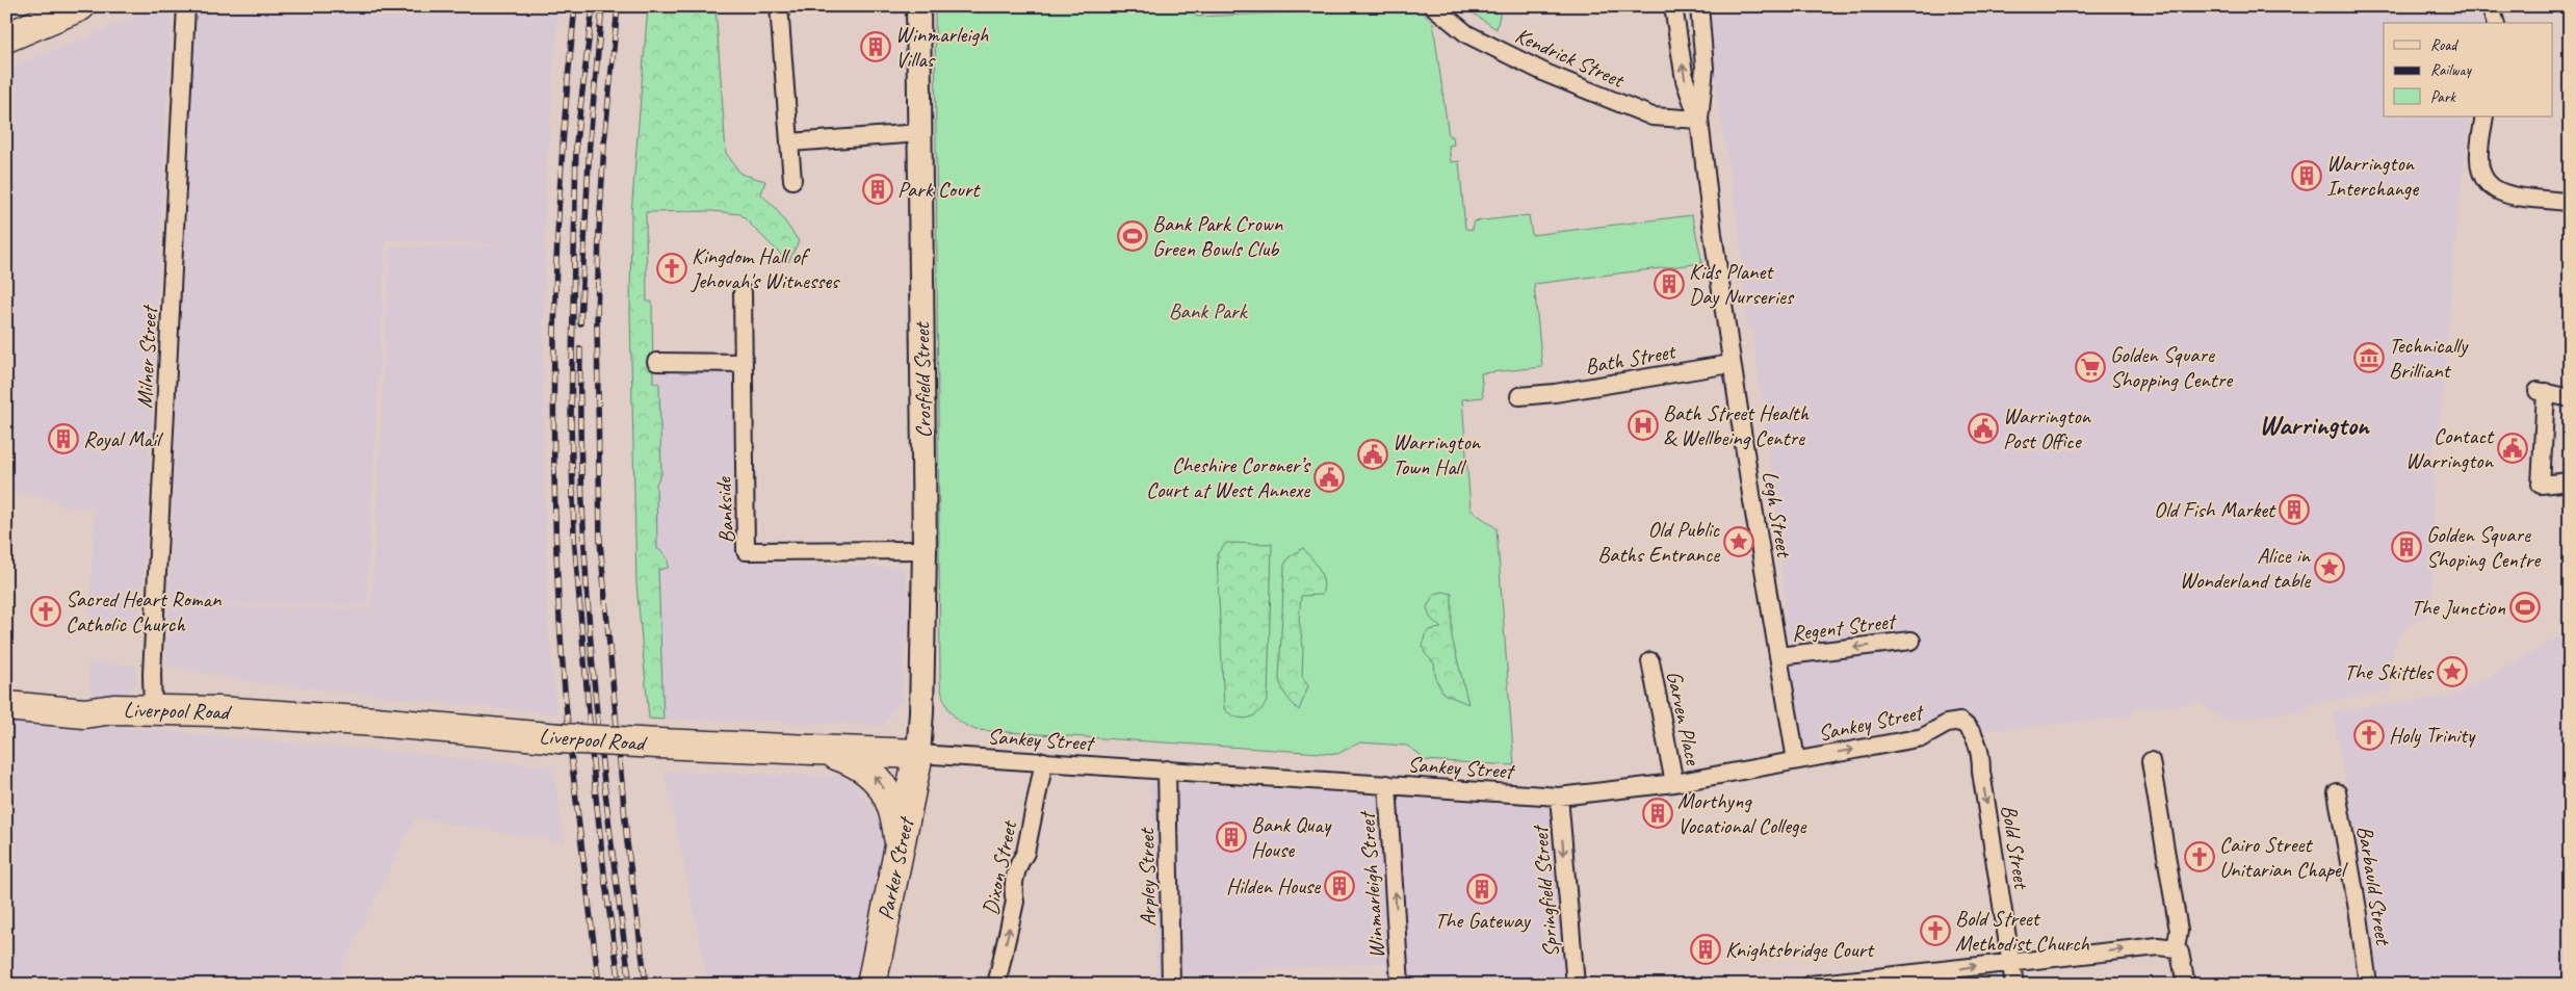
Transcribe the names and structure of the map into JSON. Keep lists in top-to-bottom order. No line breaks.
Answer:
{"streets":{"highway":["Liverpool Road","Parker Street"],"street":["Kendrick Street","Milner Street","Bath Street","Crosfield Street","Bankside","Legh Street","Regent Street","Garven Place","Sankey Street","Bold Street","Dixon Street","Arpley Street","Barbauld Street","Winmarleigh Street","Springfield Street"]},"crossings":[["Kendrick Street","Legh Street"],["Milner Street","Liverpool Road"],["Bath Street","Legh Street"],["Crosfield Street","Bankside"],["Crosfield Street","Liverpool Road"],["Crosfield Street","Sankey Street"],["Crosfield Street","Parker Street"],["Legh Street","Regent Street"],["Legh Street","Sankey Street"],["Liverpool Road","Sankey Street"],["Liverpool Road","Parker Street"],["Garven Place","Sankey Street"],["Sankey Street","Bold Street"],["Sankey Street","Dixon Street"],["Sankey Street","Parker Street"],["Sankey Street","Arpley Street"],["Sankey Street","Winmarleigh Street"],["Sankey Street","Springfield Street"]],"one_way":["Regent Street","Bold Street","Dixon Street","Winmarleigh Street","Springfield Street"],"districts":["Warrington"],"parks":["Bank Park"],"places":{"building":["Winmarleigh Villas","Warrington Interchange","Park Court","Kids Planet Day Nurseries","Royal Mail","Old Fish Market","Golden Square Shoping Centre","Morthyng Vocational College","Bank Quay House","Hilden House","The Gateway","Knightsbridge Court"],"sports":["Bank Park Crown Green Bowls Club","The Junction"],"church":["Kingdom Hall of Jehovah's Witnesses","Sacred Heart Roman Catholic Church","Holy Trinity","Cairo Street Unitarian Chapel","Bold Street Methodist Church"],"museum":["Technically Brilliant"],"supermarket":["Golden Square Shopping Centre"],"hospital":["Bath Street Health & Wellbeing Centre"],"public building":["Warrington Post Office","Contact Warrington","Warrington Town Hall","Cheshire Coroner’s Court at West Annexe"],"place":["Old Public Baths Entrance","Alice in Wonderland table","The Skittles"]},"legend":["Road","Railway","Park"]}
